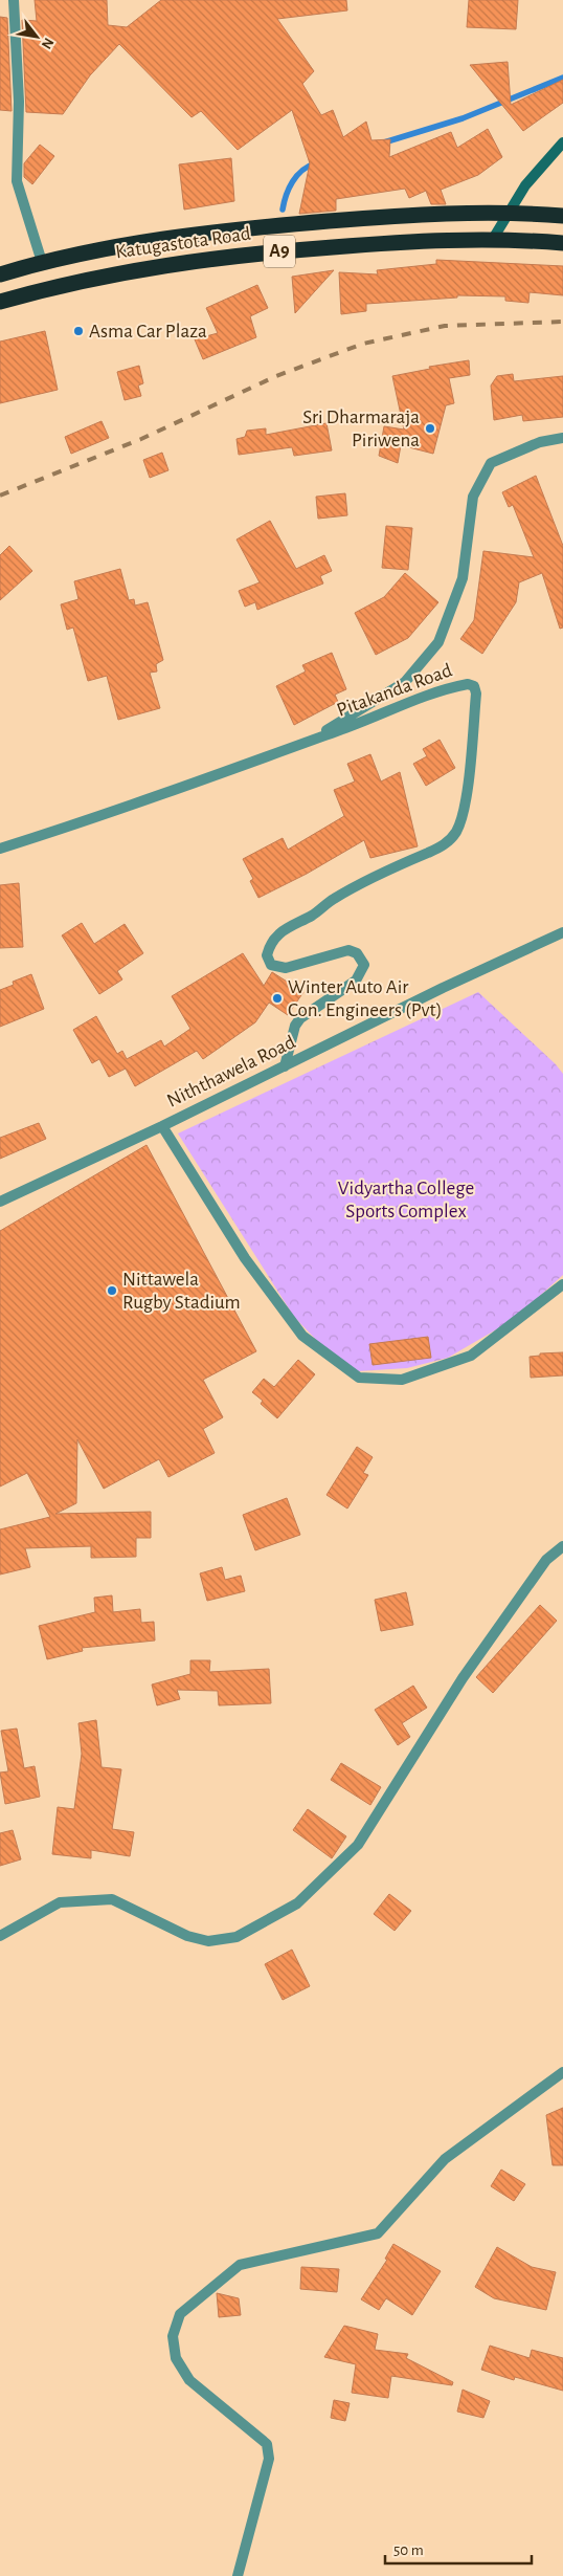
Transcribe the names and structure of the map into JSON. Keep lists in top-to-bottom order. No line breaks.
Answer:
{"streets":{"highway":["Katugastota Road","A9"],"street":["Pitakanda Road","Niththawela Road"]},"crossings":[["Pitakanda Road","Niththawela Road"]],"parks":["Vidyartha College Sports Complex"],"places":["Asma Car Plaza","Sri Dharmaraja Piriwena","Winter Auto Air Con. Engineers (Pvt)","Nittawela Rugby Stadium"],"scale_bar":"50 m","north":"bottom right"}
